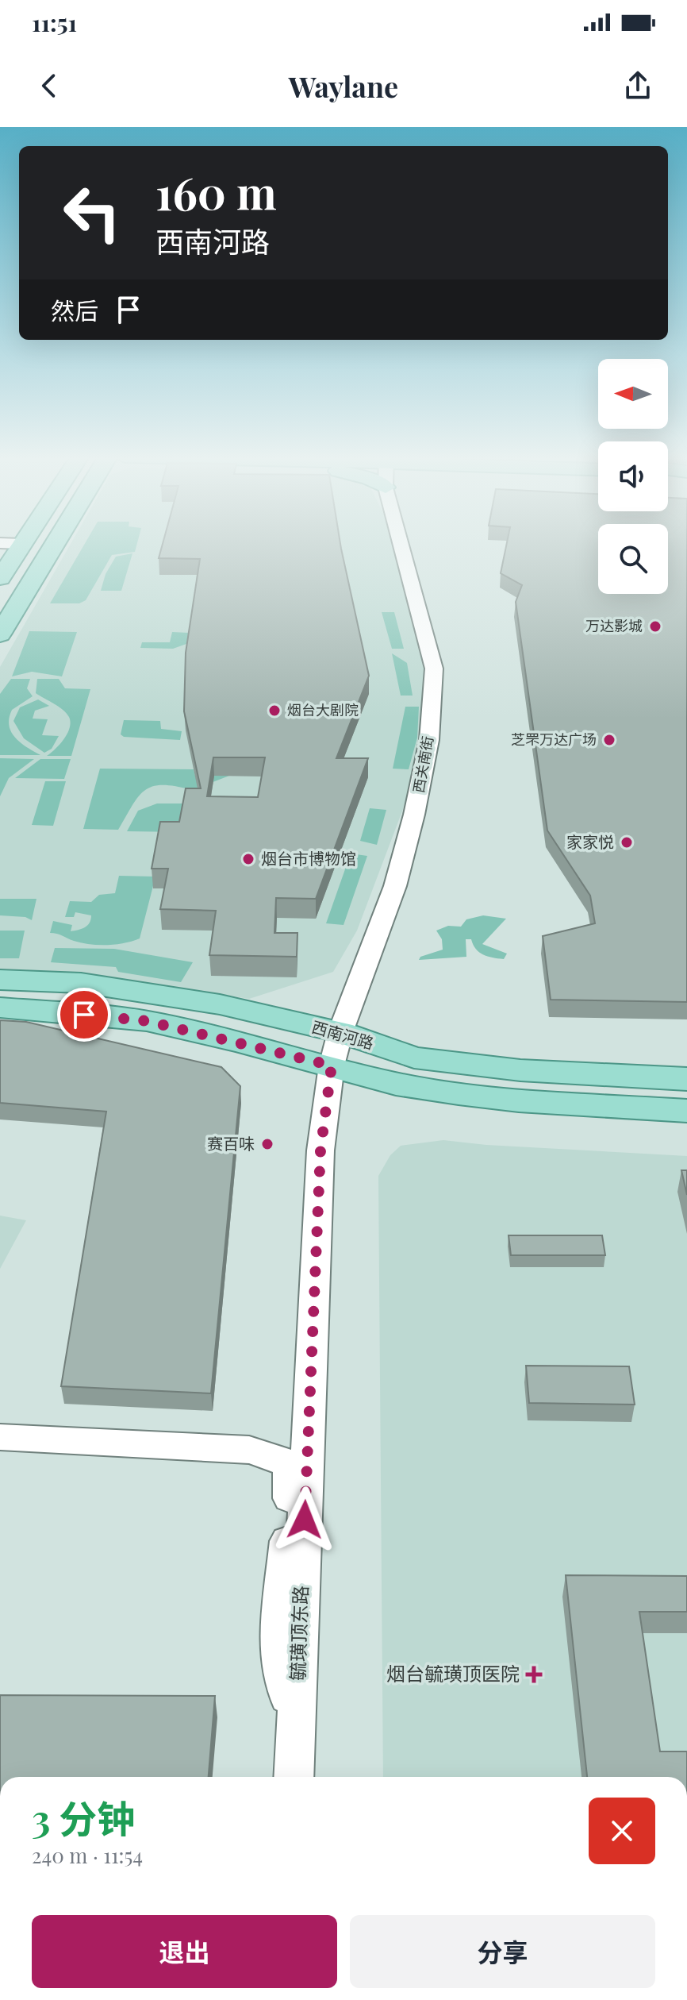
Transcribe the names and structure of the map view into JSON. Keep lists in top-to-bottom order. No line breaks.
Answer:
{"streets":{"main road":["西南河路"],"street":["西关南街","毓璜顶东路"]},"crossings":[["西关南街","西南河路"],["西关南街","毓璜顶东路"],["西南河路","毓璜顶东路"]],"places":{"other":["万达影城","烟台大剧院","芝罘万达广场","家家悦","烟台市博物馆","赛百味"],"health":["烟台毓璜顶医院"]},"north":"left","page":{"status":"11:51","header":"Waylane","turn":["160 m","西南河路"],"then":"然后","heading":["3 分钟","240 m · 11:54"],"buttons":["退出","分享"]}}
